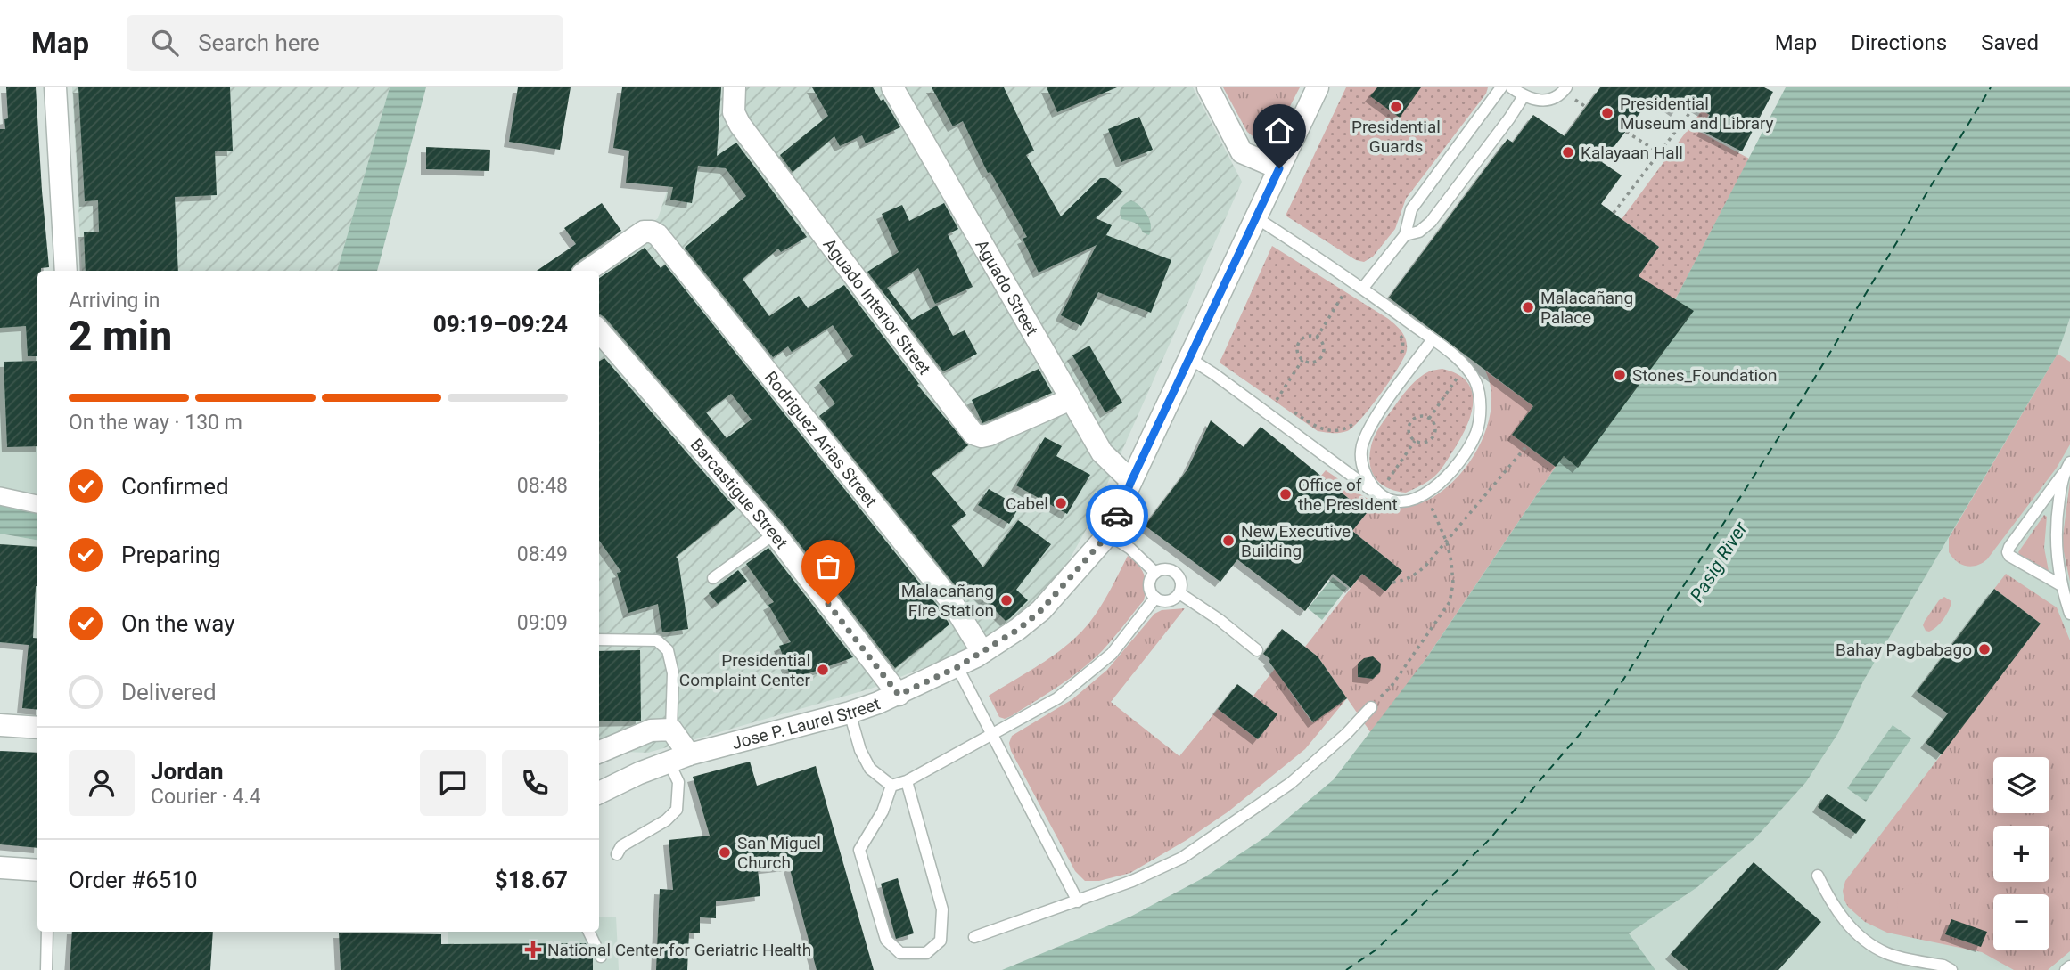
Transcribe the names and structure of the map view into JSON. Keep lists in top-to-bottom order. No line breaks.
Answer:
{"streets":{"street":["Aguado Street","Aguado Interior Street","Rodriguez Arias Street","Barcastigue Street","Jose P. Laurel Street"]},"crossings":[["Aguado Street","Aguado Interior Street"],["Aguado Street","Jose P. Laurel Street"],["Rodriguez Arias Street","Jose P. Laurel Street"],["Barcastigue Street","Jose P. Laurel Street"]],"water":["Pasig River"],"places":{"other":["Presidential Guards","Presidential Museum and Library","Kalayaan Hall","Malacañang Palace","Stones_Foundation","Office of the President","Cabel","New Executive Building","Malacañang Fire Station","Bahay Pagbabago","Presidential Complaint Center","San Miguel Church"],"health":["National Center for Geriatric Health"]},"page":{"header":"Map","search":"Search here","nav":["Map","Directions","Saved"],"heading":["2 min","Arriving in","09:19–09:24"],"panel":["Jordan","Courier · 4.4","Order #6510","$18.67"],"bar":"On the way · 130 m","list":[["Confirmed","08:48"],["Preparing","08:49"],["On the way","09:09"],"Delivered"],"map_buttons":["+","−"]}}
